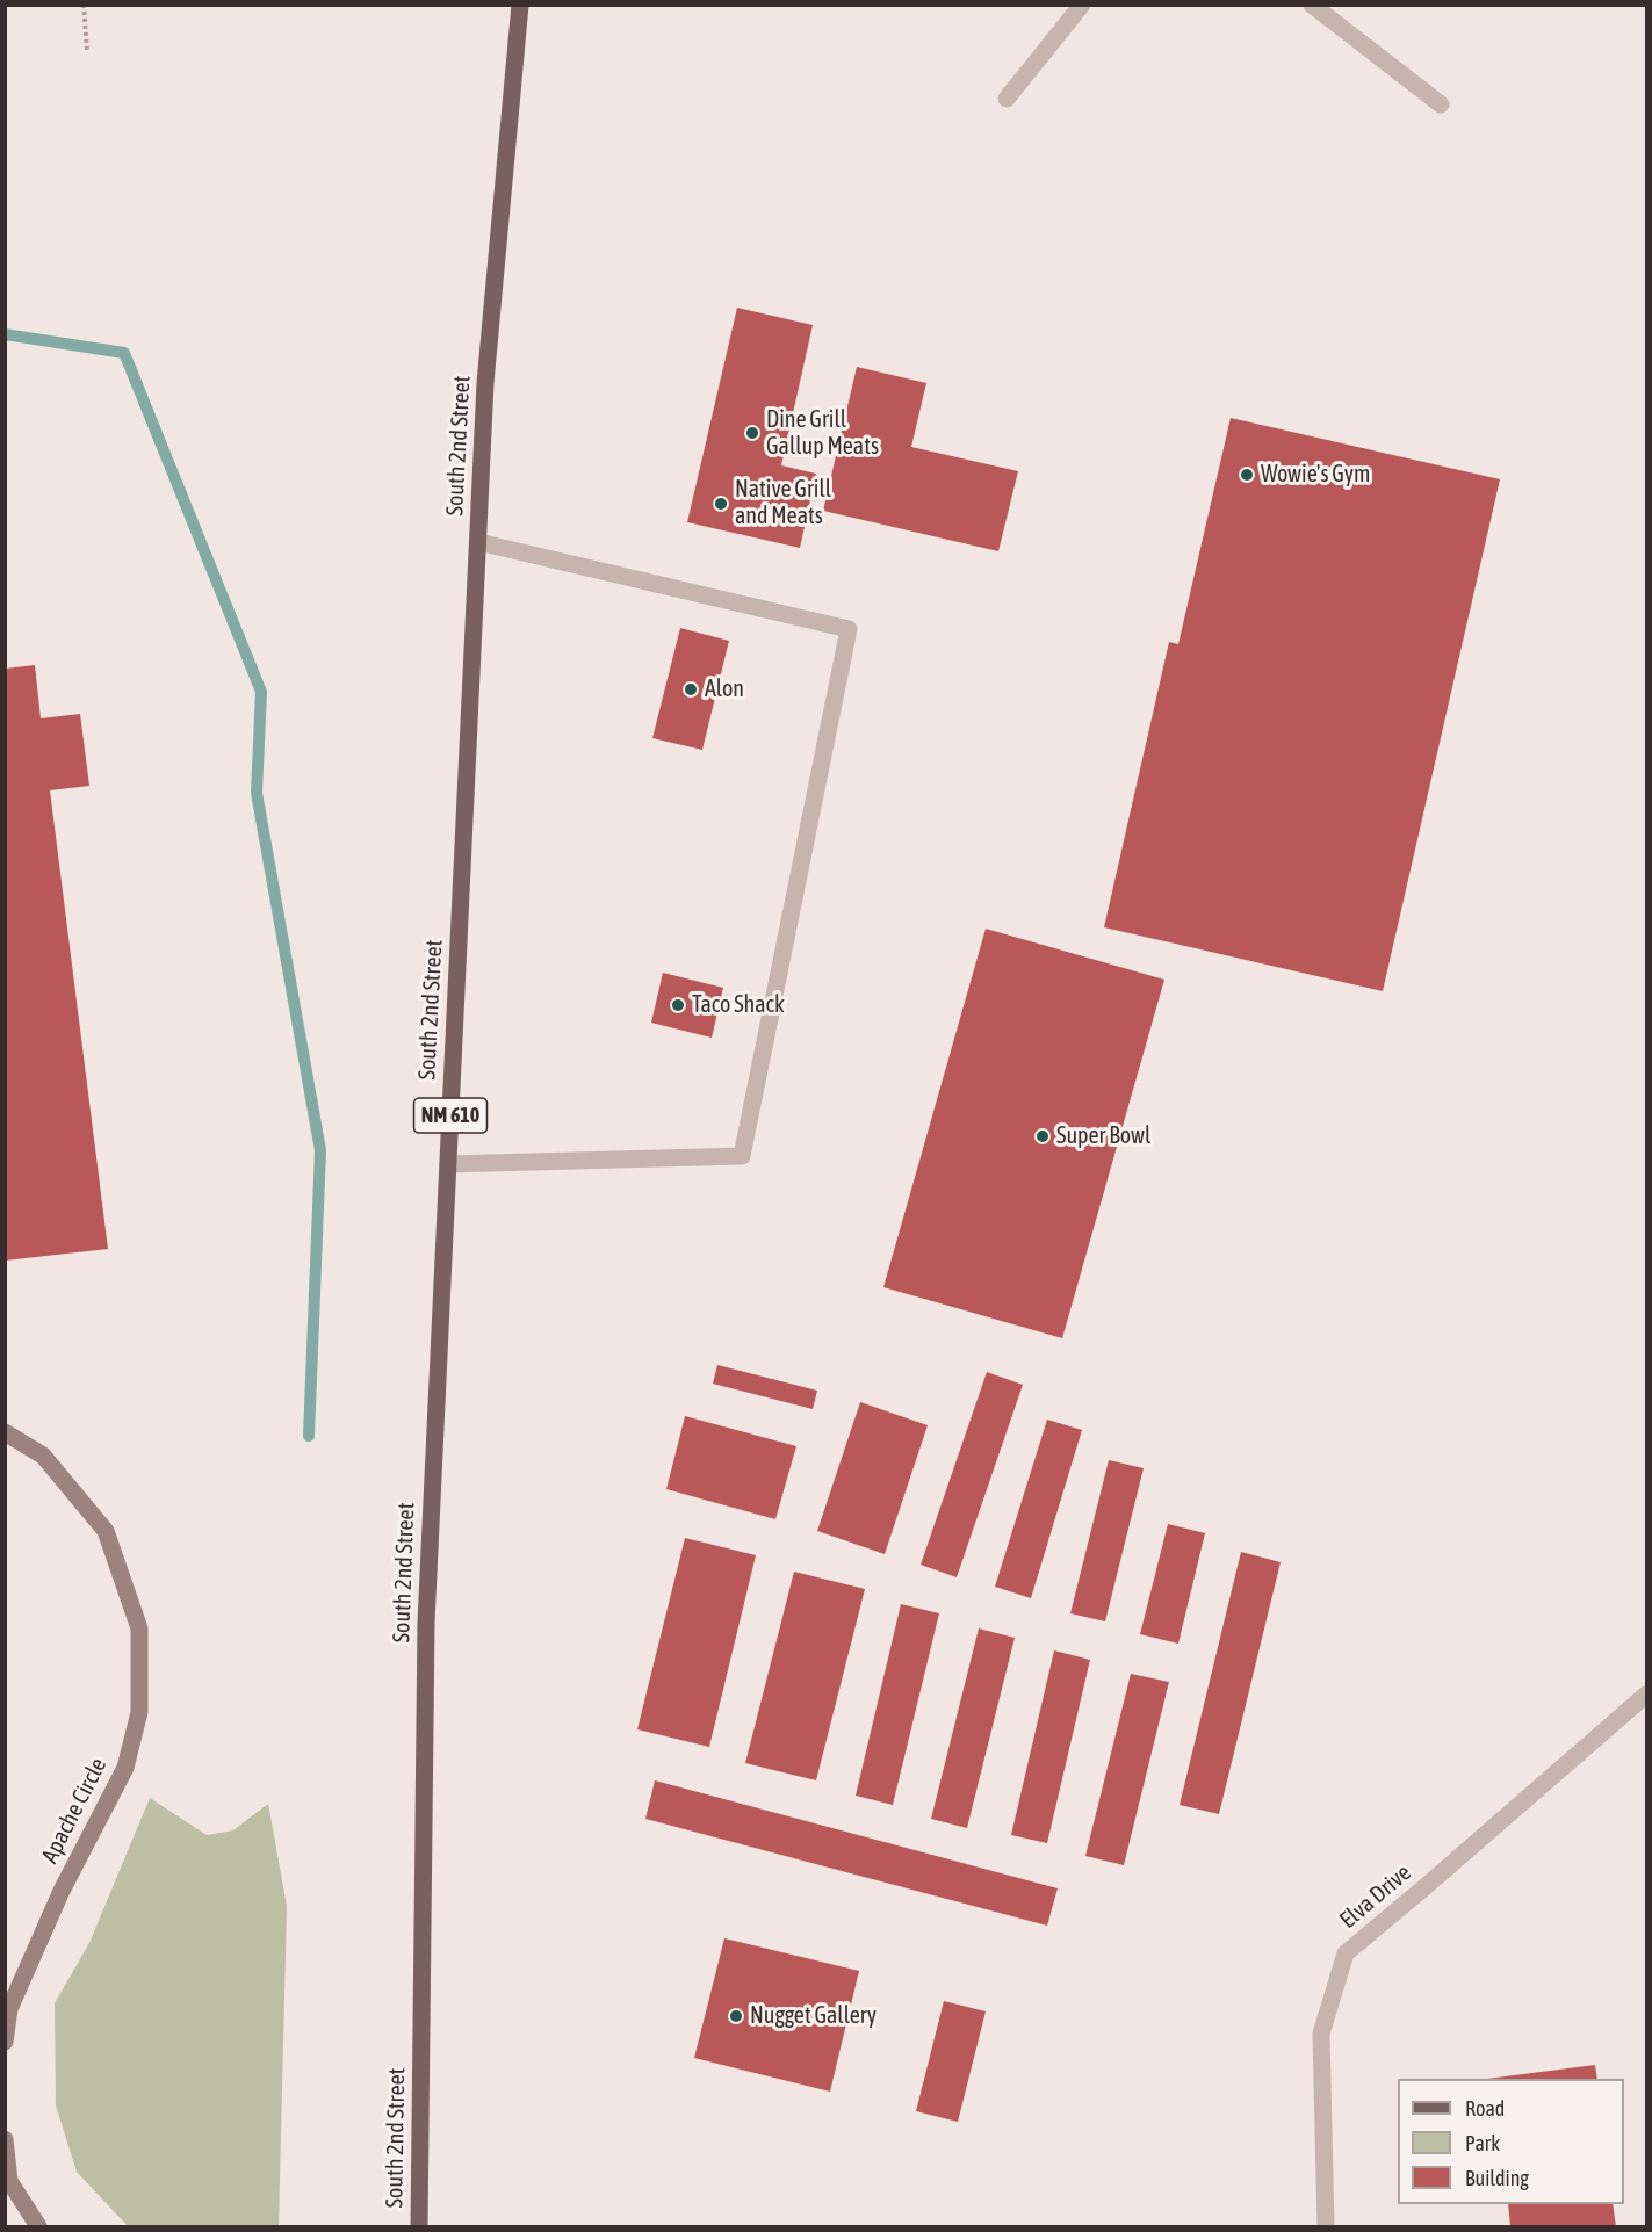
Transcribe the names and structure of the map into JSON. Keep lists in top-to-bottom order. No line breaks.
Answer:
{"streets":{"main road":["South 2nd Street","NM 610","Apache Circle"],"street":["Elva Drive"]},"places":["Dine Grill Gallup Meats","Wowie's Gym","Native Grill and Meats","Alon","Taco Shack","Super Bowl","Nugget Gallery"],"legend":["Road","Park","Building"]}
